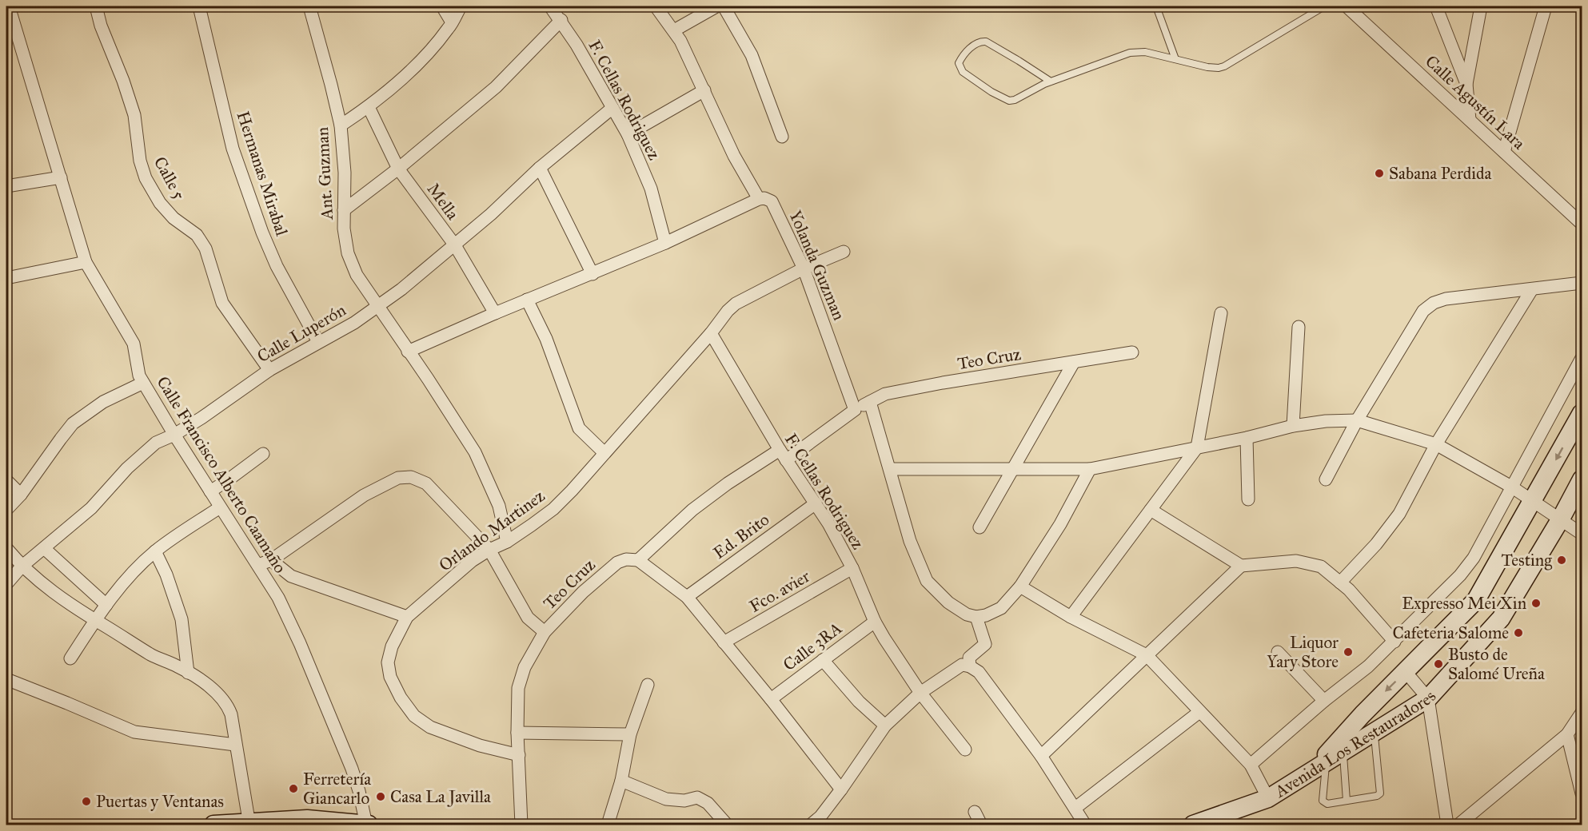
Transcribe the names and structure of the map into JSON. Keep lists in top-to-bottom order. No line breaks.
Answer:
{"streets":{"street":["F. Cellas Rodriguez","Calle Agustín Lara","Hermanas Mirabal","Ant. Guzman","Calle 5","Mella","Yolanda Guzman","Calle Luperón","Teo Cruz","Calle Francisco Alberto Caamaño","Orlando Martinez","Ed. Brito","Fco. avier","Calle 3RA","Avenida Los Restauradores"]},"crossings":[["F. Cellas Rodriguez","Calle Luperón"],["F. Cellas Rodriguez","Orlando Martinez"],["F. Cellas Rodriguez","Ed. Brito"],["F. Cellas Rodriguez","Fco. avier"],["F. Cellas Rodriguez","Calle 3RA"],["Hermanas Mirabal","Calle Luperón"],["Ant. Guzman","Calle Luperón"],["Ant. Guzman","Orlando Martinez"],["Calle 5","Calle Luperón"],["Mella","Calle Luperón"],["Yolanda Guzman","Teo Cruz"],["Yolanda Guzman","Orlando Martinez"],["Calle Luperón","Calle Francisco Alberto Caamaño"],["Teo Cruz","Orlando Martinez"]],"places":["Sabana Perdida","Testing","Expresso Mei Xin","Cafeteria Salome","Liquor Yary Store","Busto de Salomé Ureña","Ferretería Giancarlo","Casa La Javilla","Puertas y Ventanas"]}
